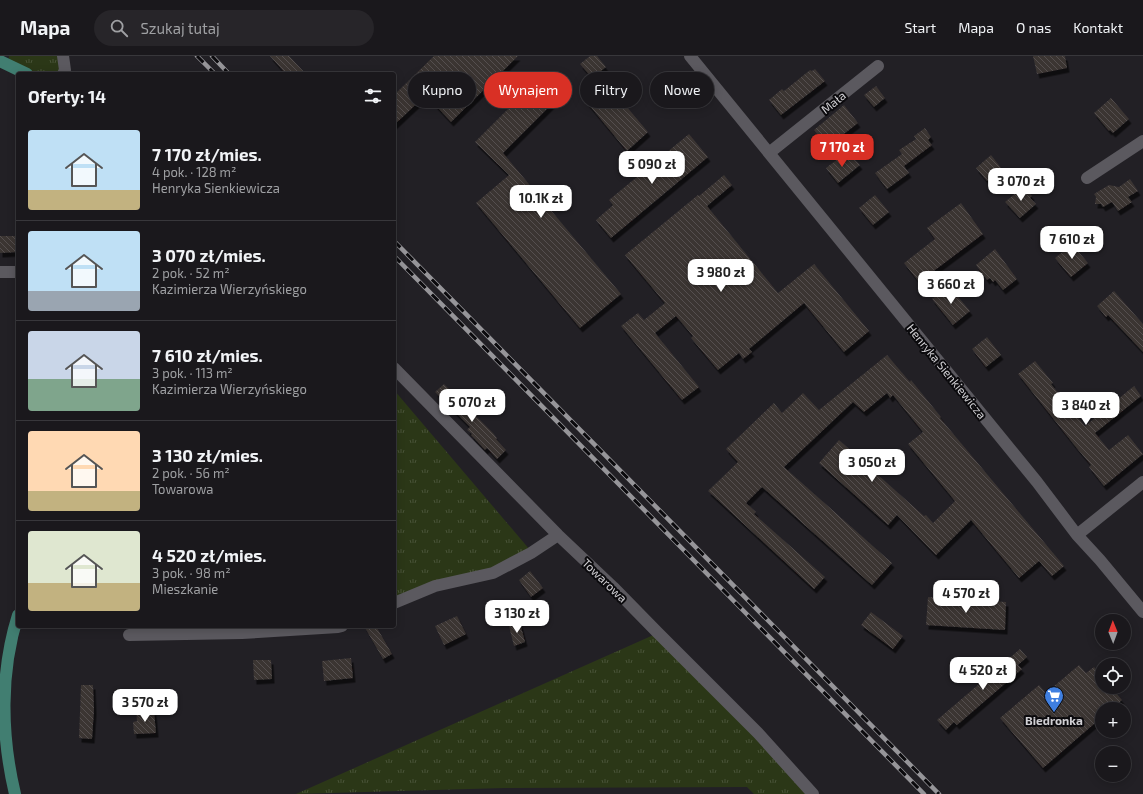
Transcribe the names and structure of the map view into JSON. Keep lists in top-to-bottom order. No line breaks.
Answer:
{"streets":{"street":["Mała","Henryka Sienkiewicza","Towarowa"]},"crossings":[["Mała","Henryka Sienkiewicza"]],"places":{"supermarket":["Biedronka"]},"north":"top","page":{"header":"Mapa","search":"Szukaj tutaj","nav":["Start","Mapa","O nas","Kontakt"],"chip":["Kupno","Wynajem","Filtry","Nowe"],"heading":"Oferty: 14","list":[{"name":"7 170 zł/mies.","note":"4 pok. · 128 m² · Henryka Sienkiewicza"},{"name":"3 070 zł/mies.","note":"2 pok. · 52 m² · Kazimierza Wierzyńskiego"},{"name":"7 610 zł/mies.","note":"3 pok. · 113 m² · Kazimierza Wierzyńskiego"},{"name":"3 130 zł/mies.","note":"2 pok. · 56 m² · Towarowa"},{"name":"4 520 zł/mies.","note":"3 pok. · 98 m² · Mieszkanie"}],"price":["7 170 zł","5 090 zł","3 070 zł","10.1K zł","7 610 zł","3 980 zł","3 660 zł","5 070 zł","3 840 zł","3 050 zł","4 570 zł","3 130 zł","4 520 zł","3 570 zł"],"map_buttons":["+","−"]}}
